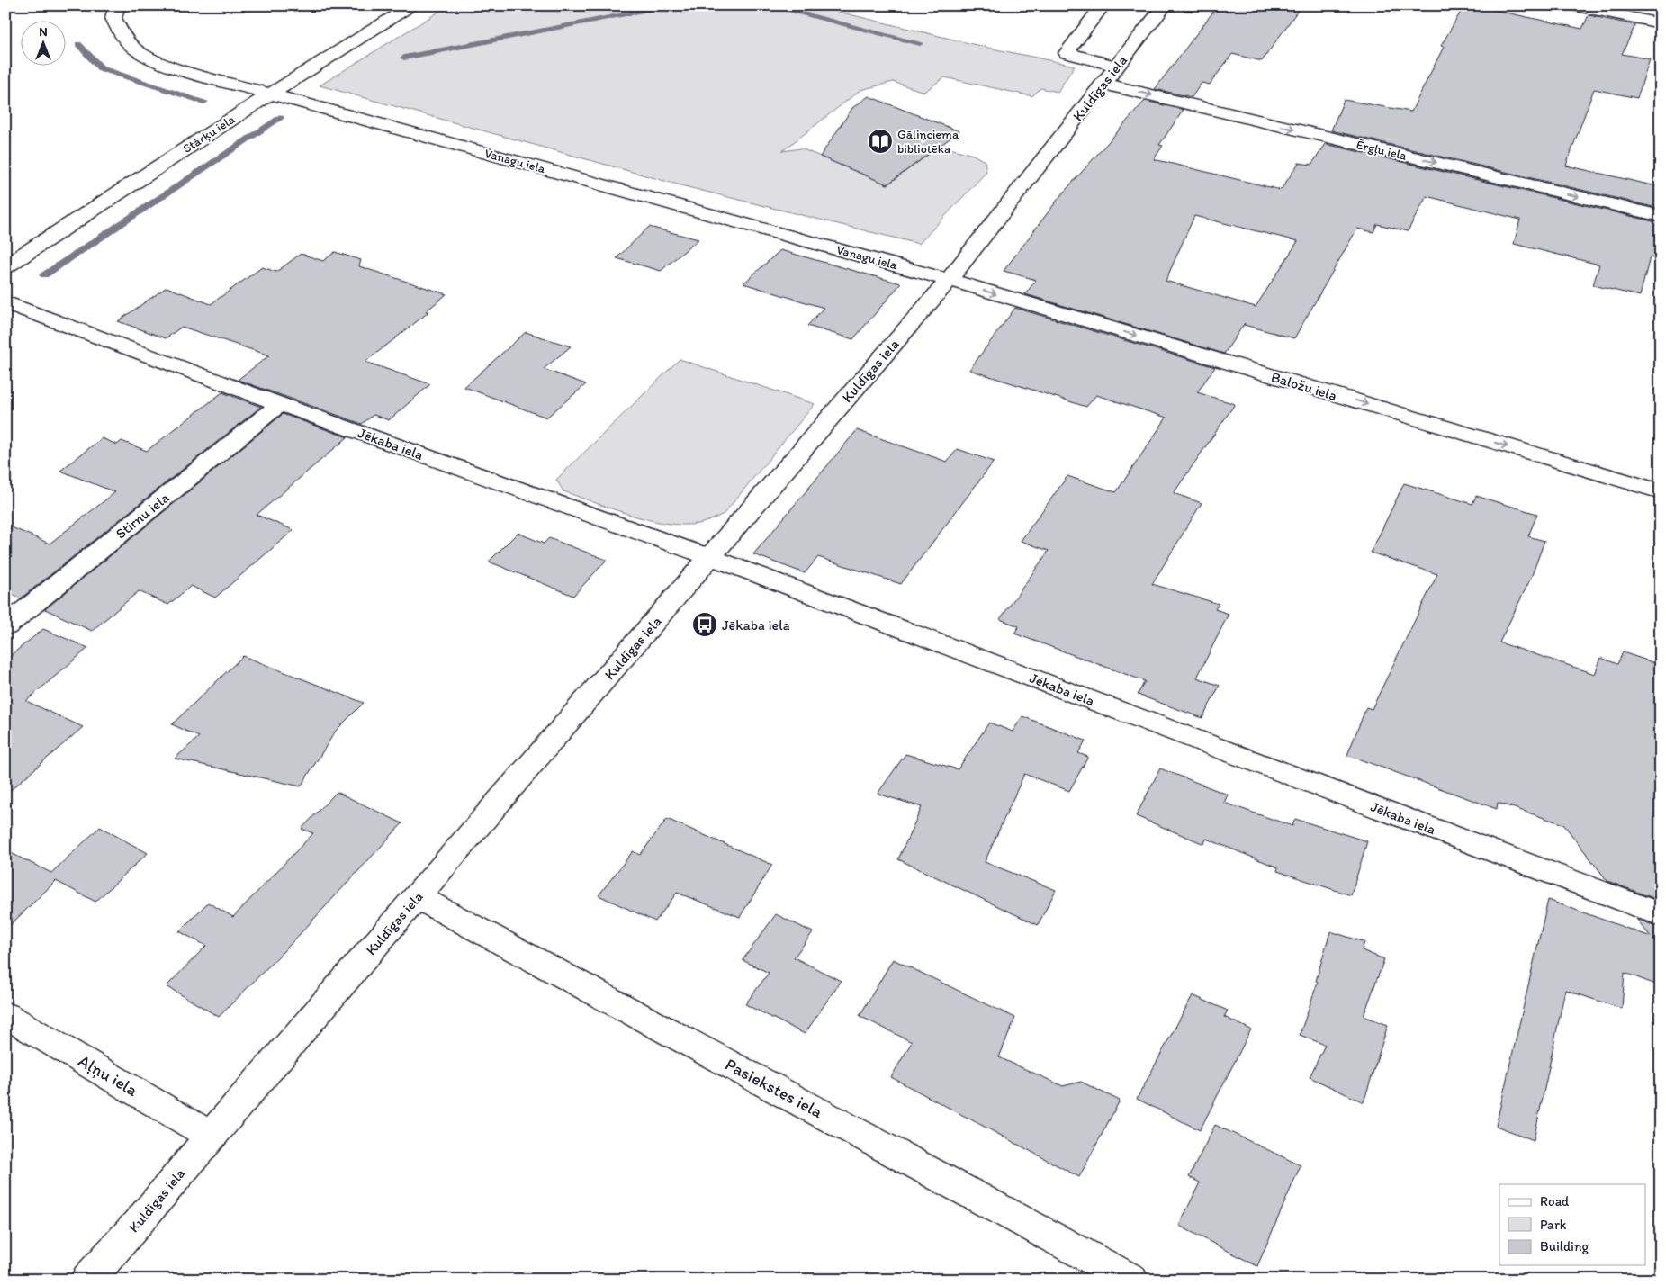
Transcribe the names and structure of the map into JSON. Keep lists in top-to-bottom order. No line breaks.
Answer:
{"streets":{"street":["Kuldīgas iela","Stārķu iela","Ērgļu iela","Vanagu iela","Baložu iela","Jēkaba iela","Stirnu iela","Aļņu iela","Pasiekstes iela"]},"crossings":[["Kuldīgas iela","Ērgļu iela"],["Kuldīgas iela","Vanagu iela"],["Kuldīgas iela","Baložu iela"],["Kuldīgas iela","Jēkaba iela"],["Kuldīgas iela","Aļņu iela"],["Kuldīgas iela","Pasiekstes iela"],["Stārķu iela","Vanagu iela"],["Vanagu iela","Baložu iela"],["Jēkaba iela","Stirnu iela"]],"one_way":["Ērgļu iela","Baložu iela"],"places":{"library":["Gāliņciema bibliotēka"],"bus stop":["Jēkaba iela"]},"legend":["Road","Park","Building"],"north":"top"}
